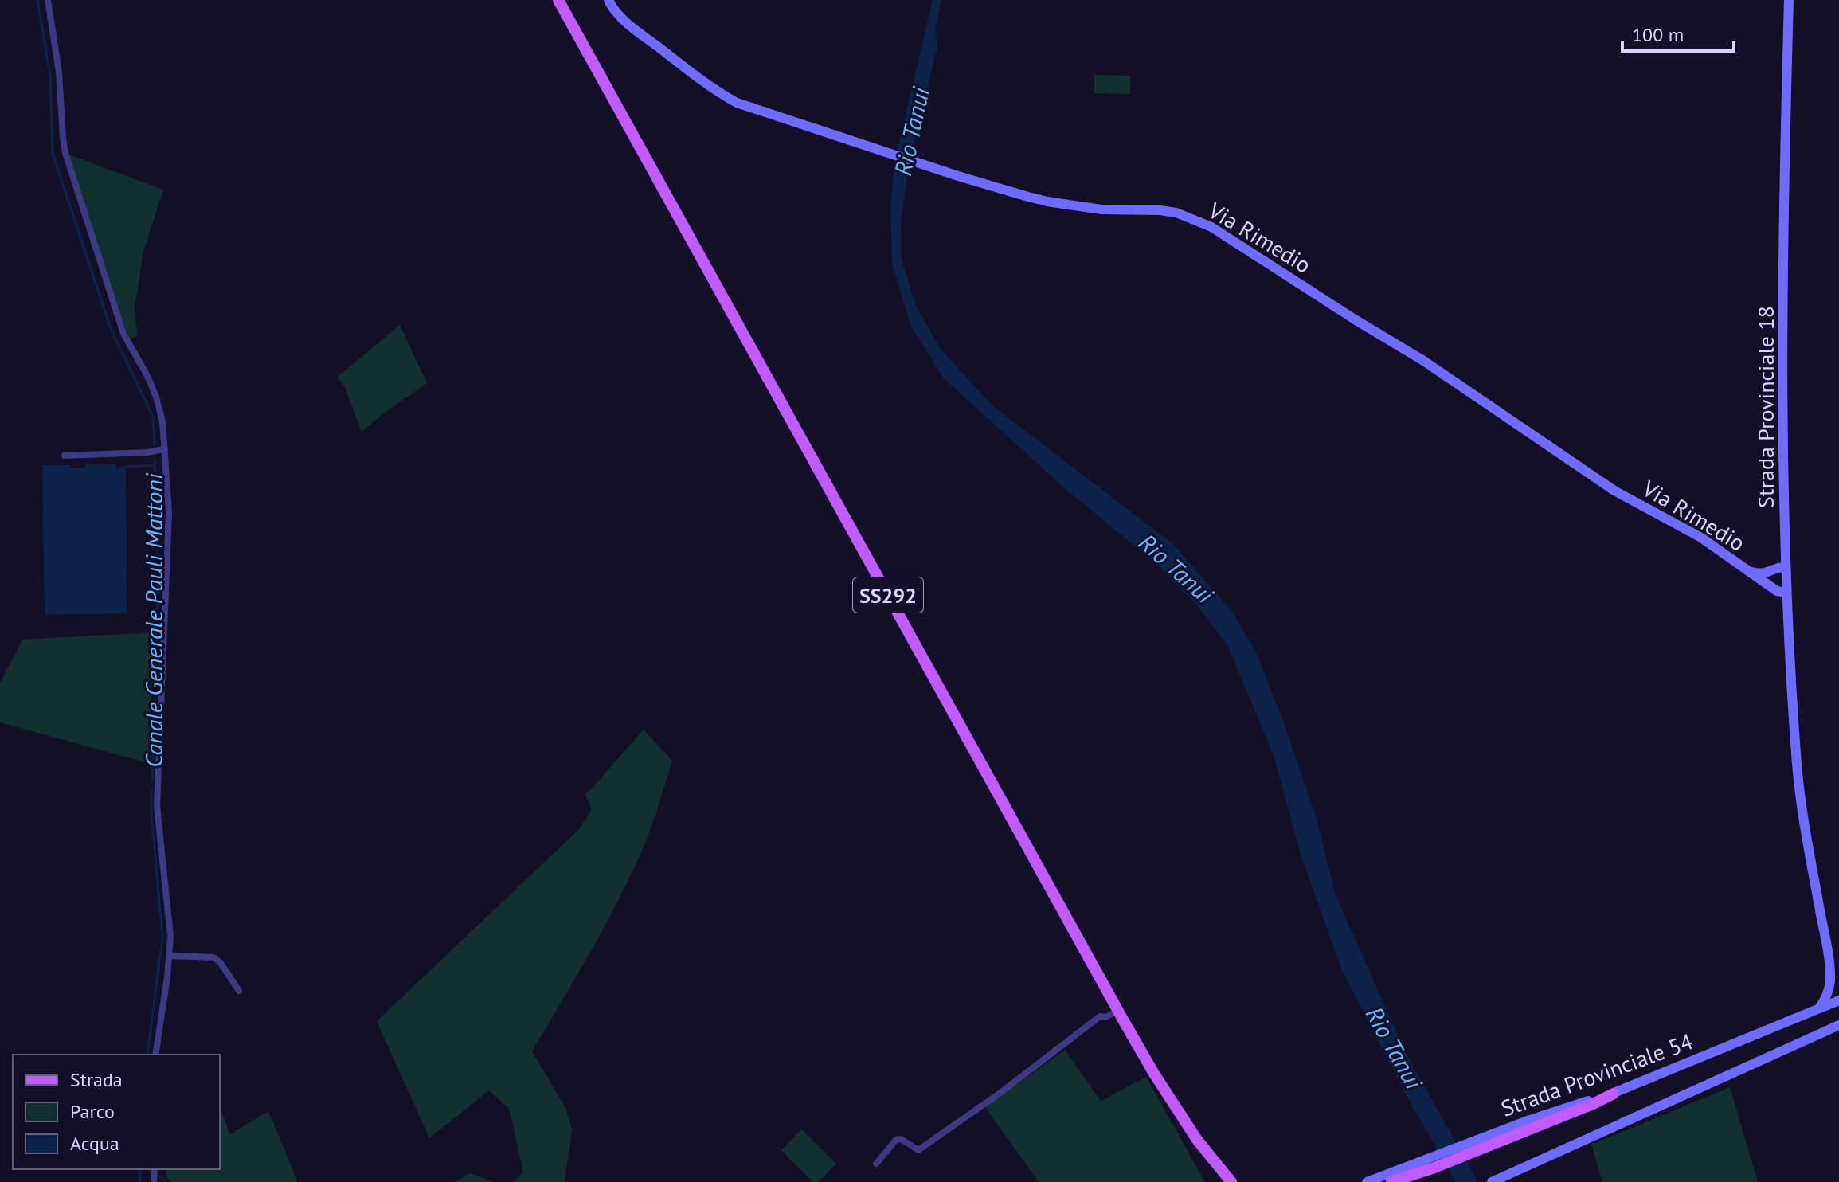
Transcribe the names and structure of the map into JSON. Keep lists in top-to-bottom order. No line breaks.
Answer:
{"streets":{"main road":["SS292"],"street":["Via Rimedio","Strada Provinciale 18","Strada Provinciale 54"]},"crossings":[["Via Rimedio","Strada Provinciale 18"],["Strada Provinciale 18","Strada Provinciale 54"]],"water":["Rio Tanui","Canale Generale Pauli Mattoni"],"legend":["Strada","Parco","Acqua"],"scale_bar":"100 m"}
